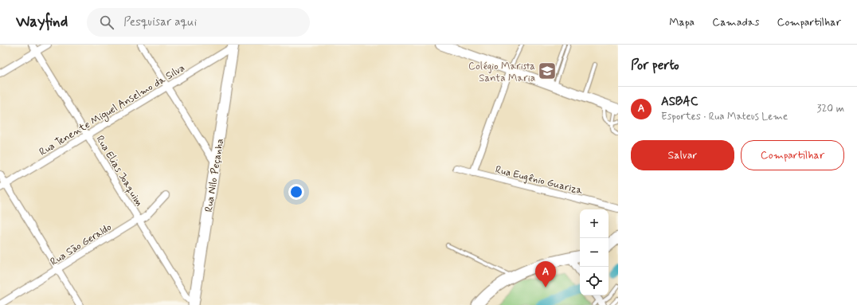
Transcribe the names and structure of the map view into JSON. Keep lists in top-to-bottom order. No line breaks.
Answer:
{"streets":{"main road":["Rua Nilo Peçanha"],"street":["Rua Tenente Miguel Anselmo da Silva","Rua Elias Joaquim","Rua Eugênio Guariza","Rua São Geraldo"]},"crossings":[["Rua Tenente Miguel Anselmo da Silva","Rua Elias Joaquim"],["Rua Tenente Miguel Anselmo da Silva","Rua Nilo Peçanha"],["Rua Elias Joaquim","Rua Nilo Peçanha"],["Rua Elias Joaquim","Rua São Geraldo"]],"places":{"school or university":["Colégio Marista Santa Maria"]},"page":{"header":"Wayfind","search":"Pesquisar aqui","nav":["Mapa","Camadas","Compartilhar"],"heading":"Por perto","list":[{"mark":"A","name":"ASBAC","note":"Esportes · Rua Mateus Leme","value":"320 m"}],"buttons":["Salvar","Compartilhar"],"map_buttons":["+","−"],"pins":"A"}}
